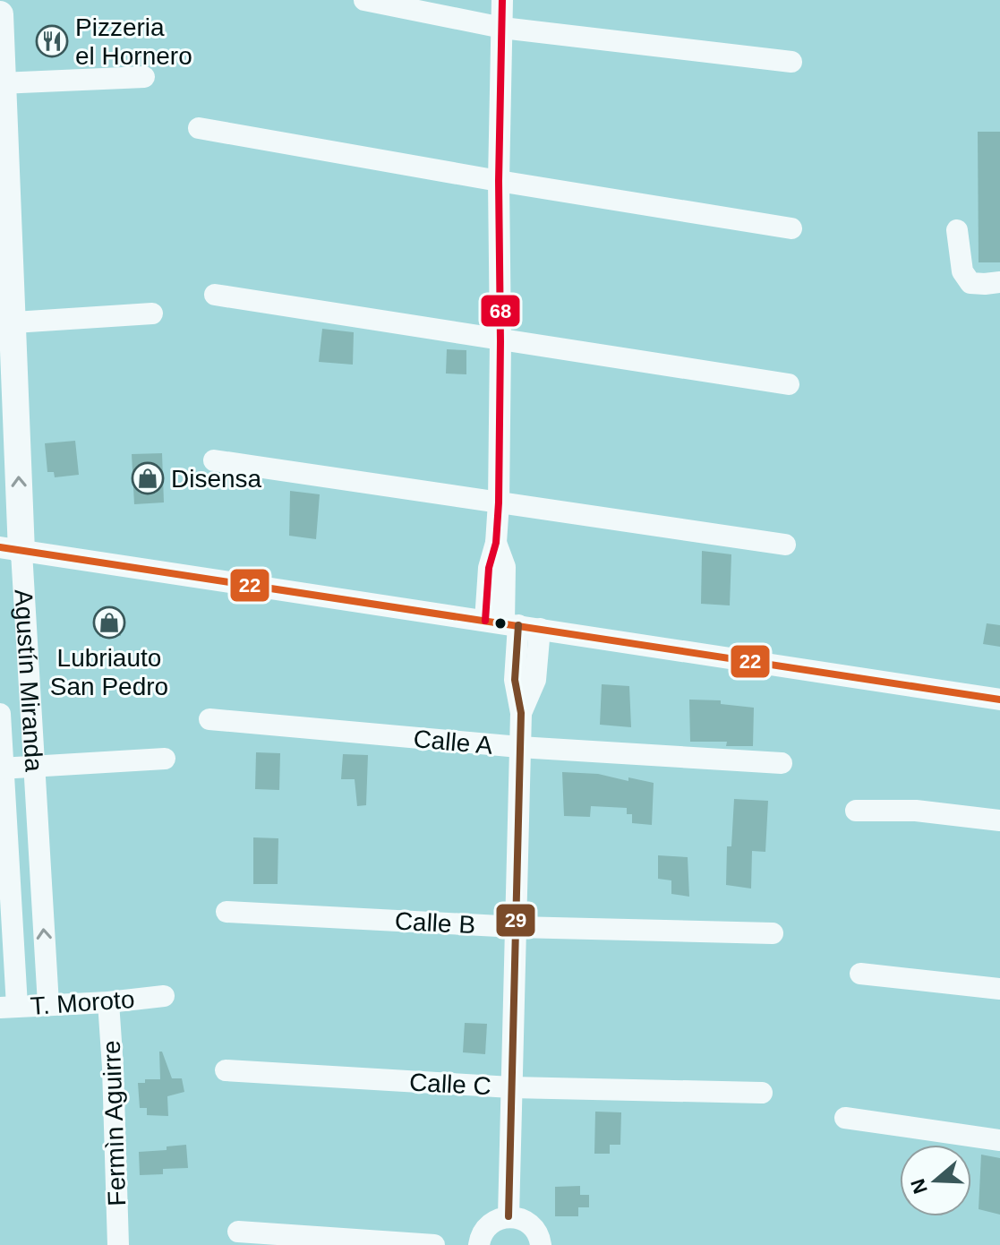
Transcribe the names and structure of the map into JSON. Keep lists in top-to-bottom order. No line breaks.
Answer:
{"streets":{"main road":["Agustín Miranda"],"street":["Calle A","Calle B","T. Moroto","Calle C","Fermìn Aguirre"]},"crossings":[["Agustín Miranda","T. Moroto"],["T. Moroto","Fermìn Aguirre"]],"one_way":["Agustín Miranda"],"places":{"restaurant":["Pizzeria el Hornero"],"shop":["Disensa","Lubriauto San Pedro"]},"lines":["transit line 68","transit line 22","transit line 29"],"north":"left"}
